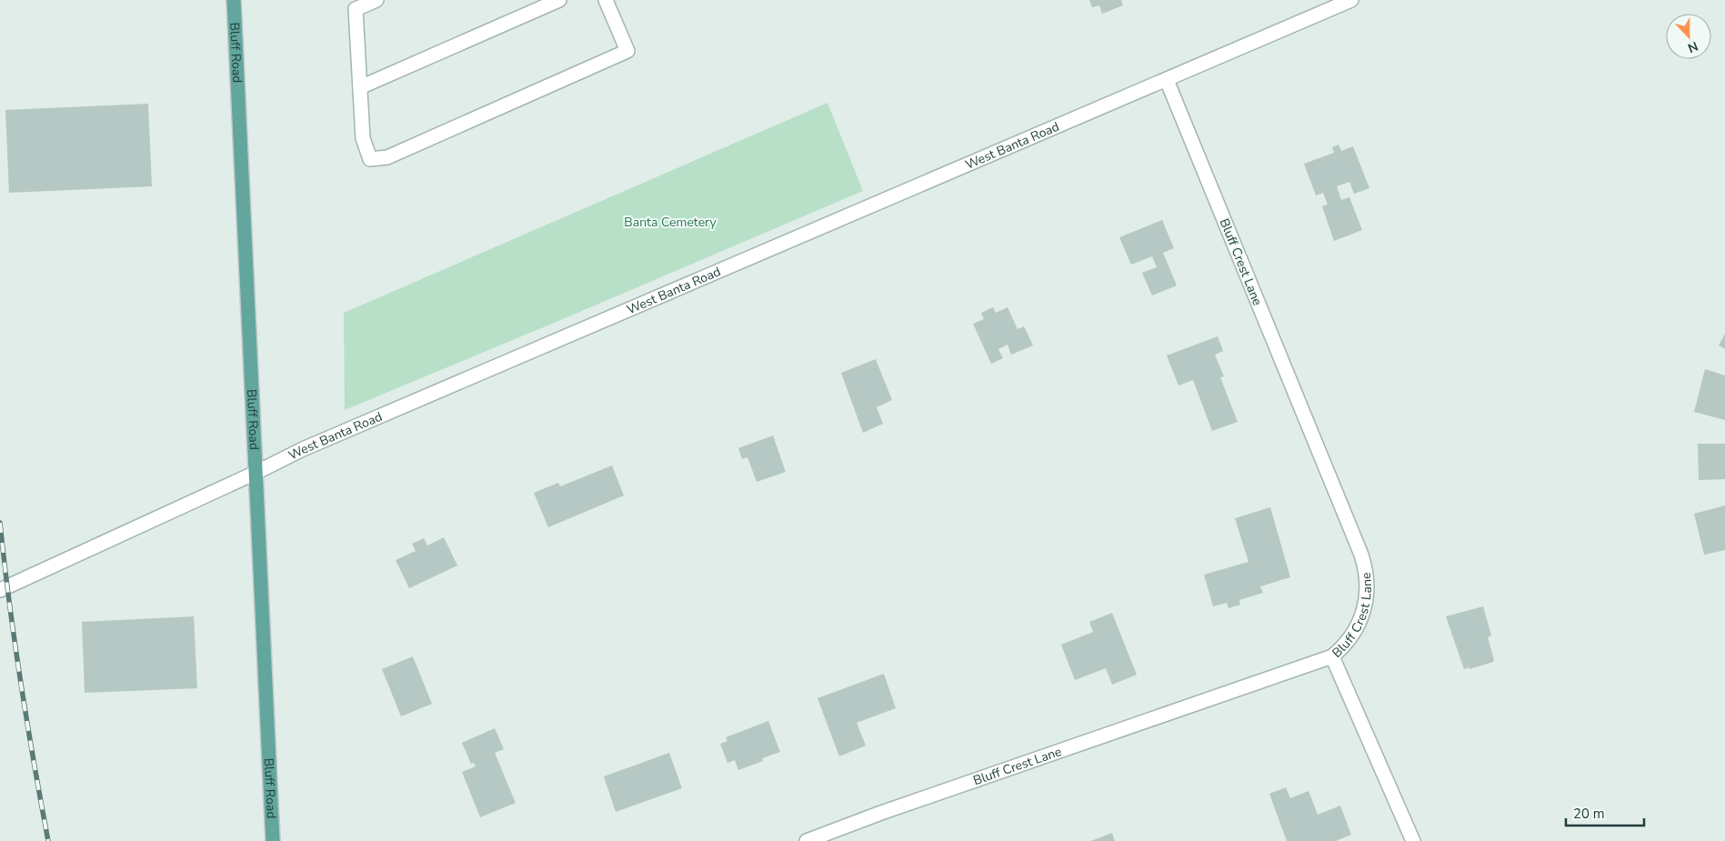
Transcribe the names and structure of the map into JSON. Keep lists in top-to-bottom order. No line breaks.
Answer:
{"streets":{"main road":["Bluff Road"],"street":["West Banta Road","Bluff Crest Lane"]},"crossings":[["Bluff Road","West Banta Road"],["West Banta Road","Bluff Crest Lane"]],"parks":["Banta Cemetery"],"scale_bar":"20 m","north":"bottom"}
